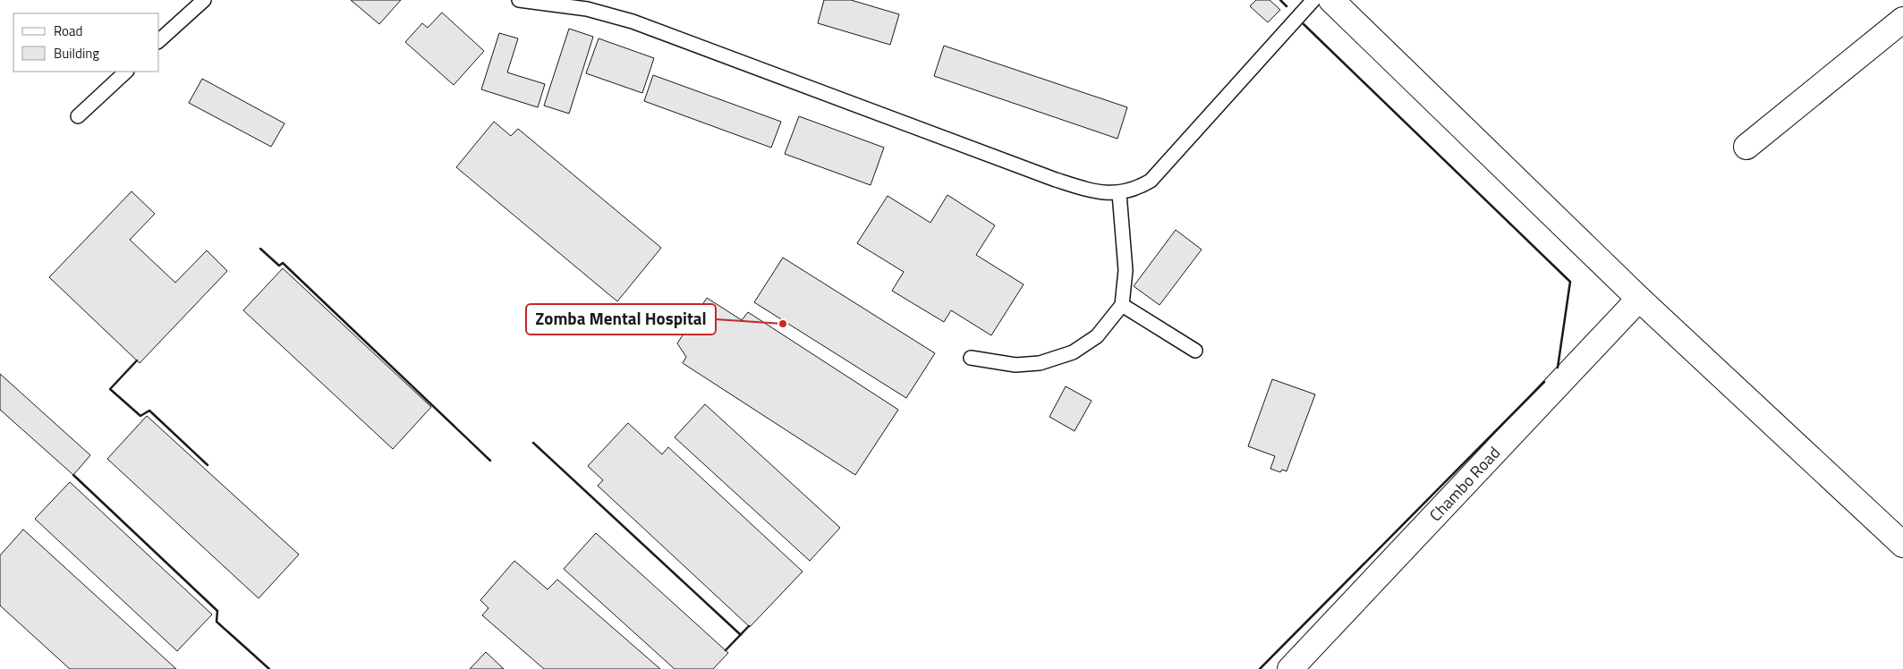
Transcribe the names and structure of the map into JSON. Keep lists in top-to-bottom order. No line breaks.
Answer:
{"streets":{"main road":["Chambo Road"]},"places":["Zomba Mental Hospital"],"legend":["Road","Building"]}
